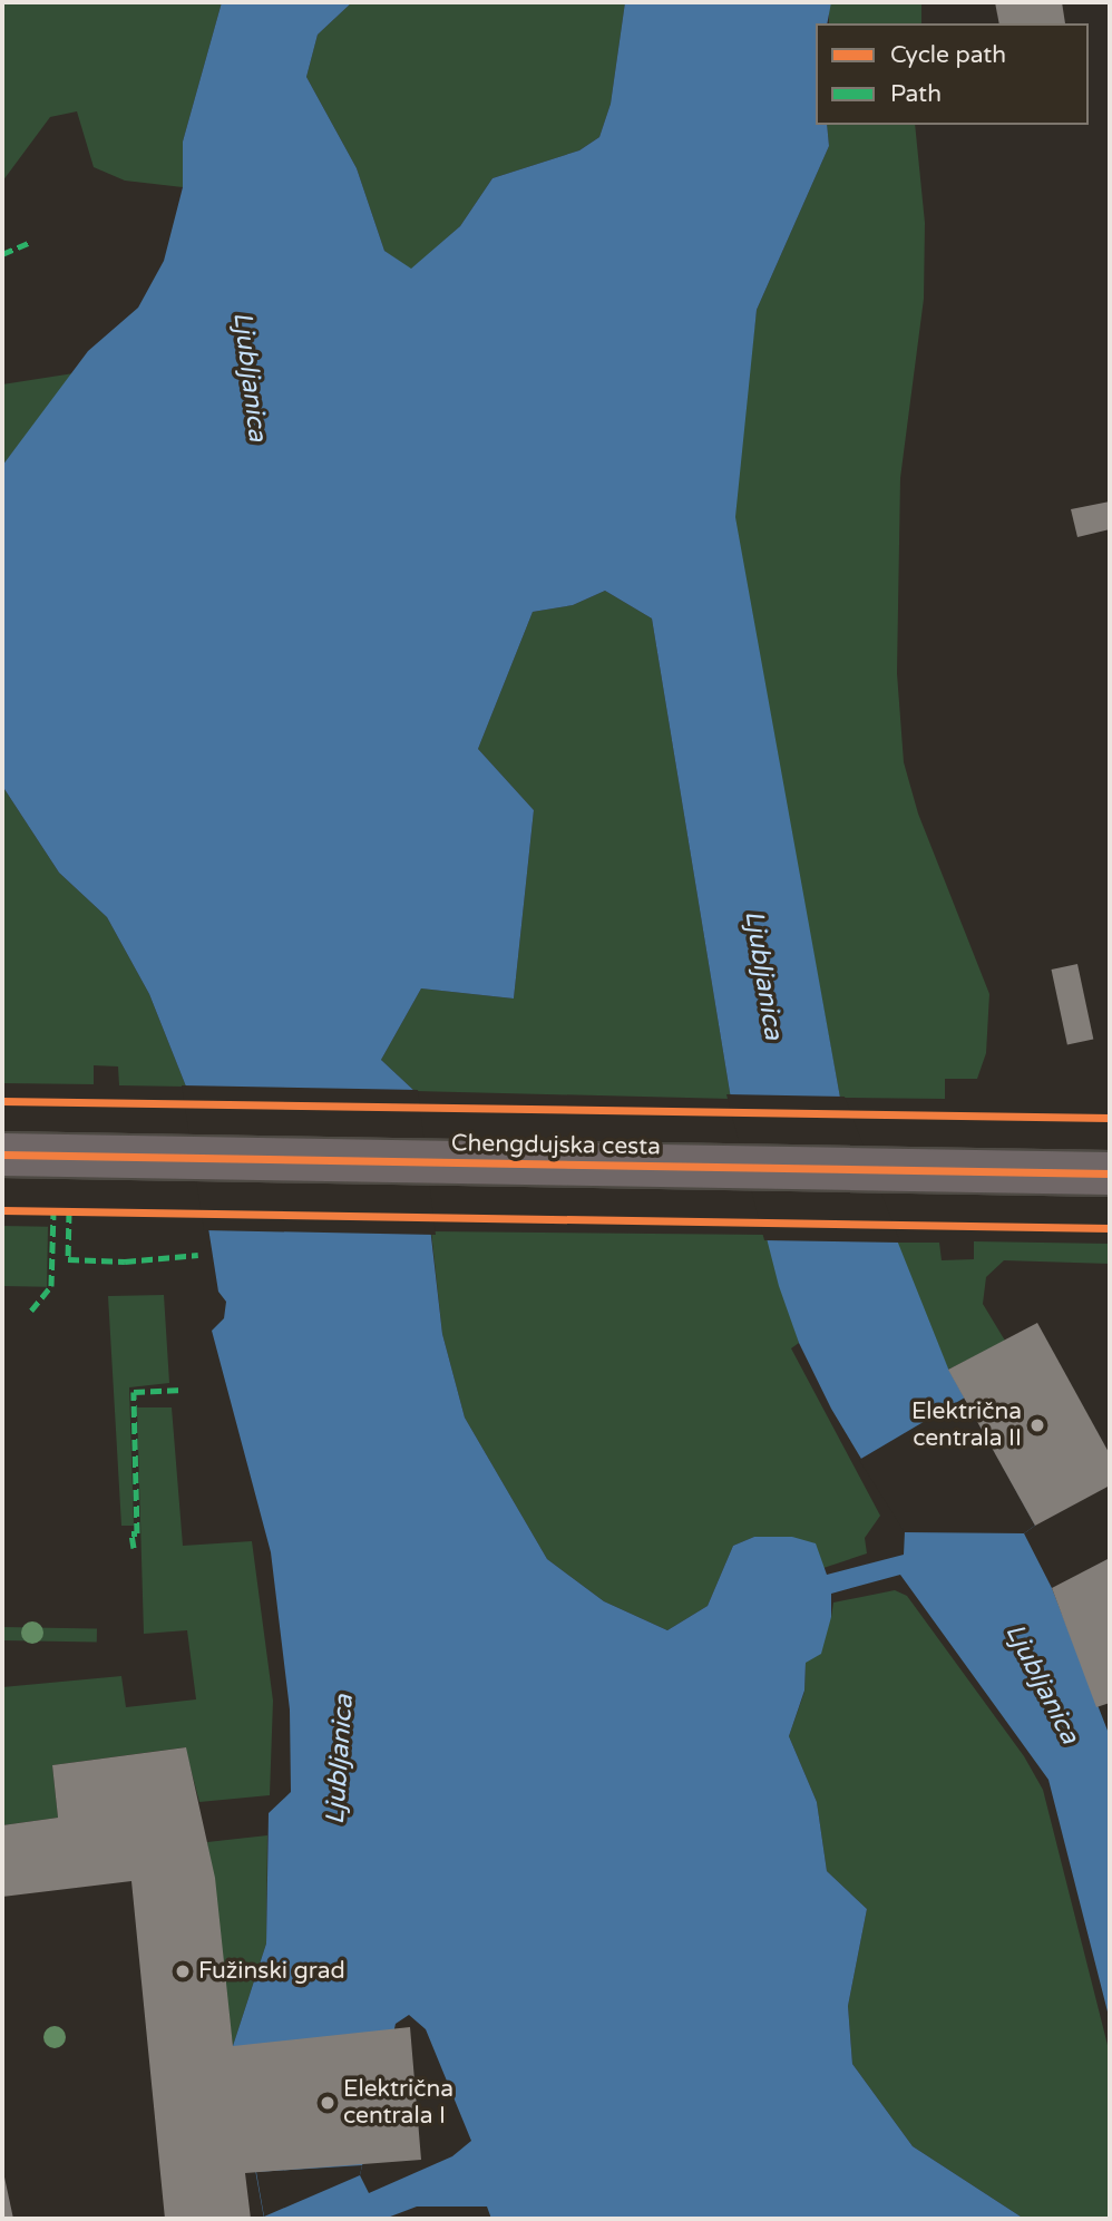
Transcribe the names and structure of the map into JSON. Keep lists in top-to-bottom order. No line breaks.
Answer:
{"streets":{"street":["Chengdujska cesta"]},"water":["Ljubljanica"],"places":["Električna centrala II","Fužinski grad","Električna centrala I"],"legend":["Cycle path","Path"]}
